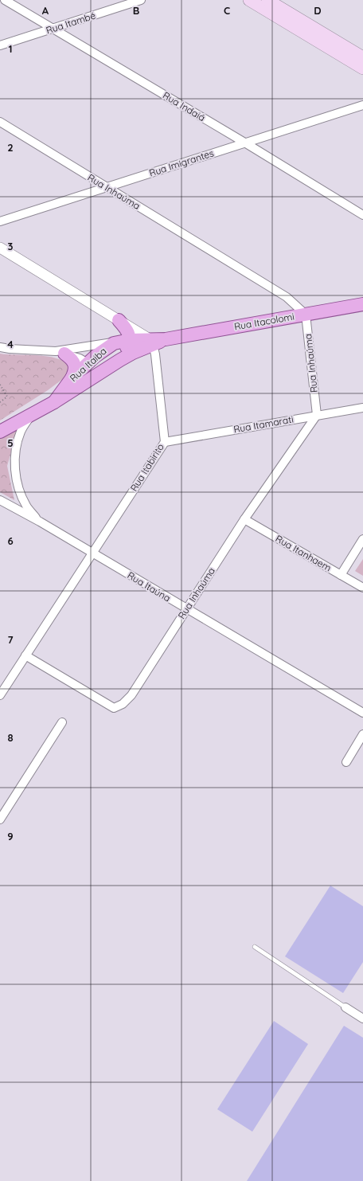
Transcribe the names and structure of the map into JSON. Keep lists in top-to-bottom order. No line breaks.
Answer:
{"streets":{"main road":["Rua Itacolomi","Rua Itaiba"],"street":["Rua Itambé","Rua Indaiá","Rua Imigrantes","Rua Inhaúma","Rua Itamarati","Rua Itabirito","Rua Itanhaem","Rua Itaúna"]},"crossings":[["Rua Itambé","Rua Indaiá"],["Rua Indaiá","Rua Imigrantes"],["Rua Imigrantes","Rua Inhaúma"],["Rua Inhaúma","Rua Itacolomi"],["Rua Inhaúma","Rua Itamarati"],["Rua Inhaúma","Rua Itabirito"],["Rua Inhaúma","Rua Itanhaem"],["Rua Inhaúma","Rua Itaúna"],["Rua Itacolomi","Rua Itaiba"],["Rua Itacolomi","Rua Itabirito"],["Rua Itaiba","Rua Itabirito"],["Rua Itamarati","Rua Itabirito"],["Rua Itabirito","Rua Itaúna"]],"grid":{"columns":["A","B","C","D"],"rows":["1","2","3","4","5","6","7","8","9"]}}
